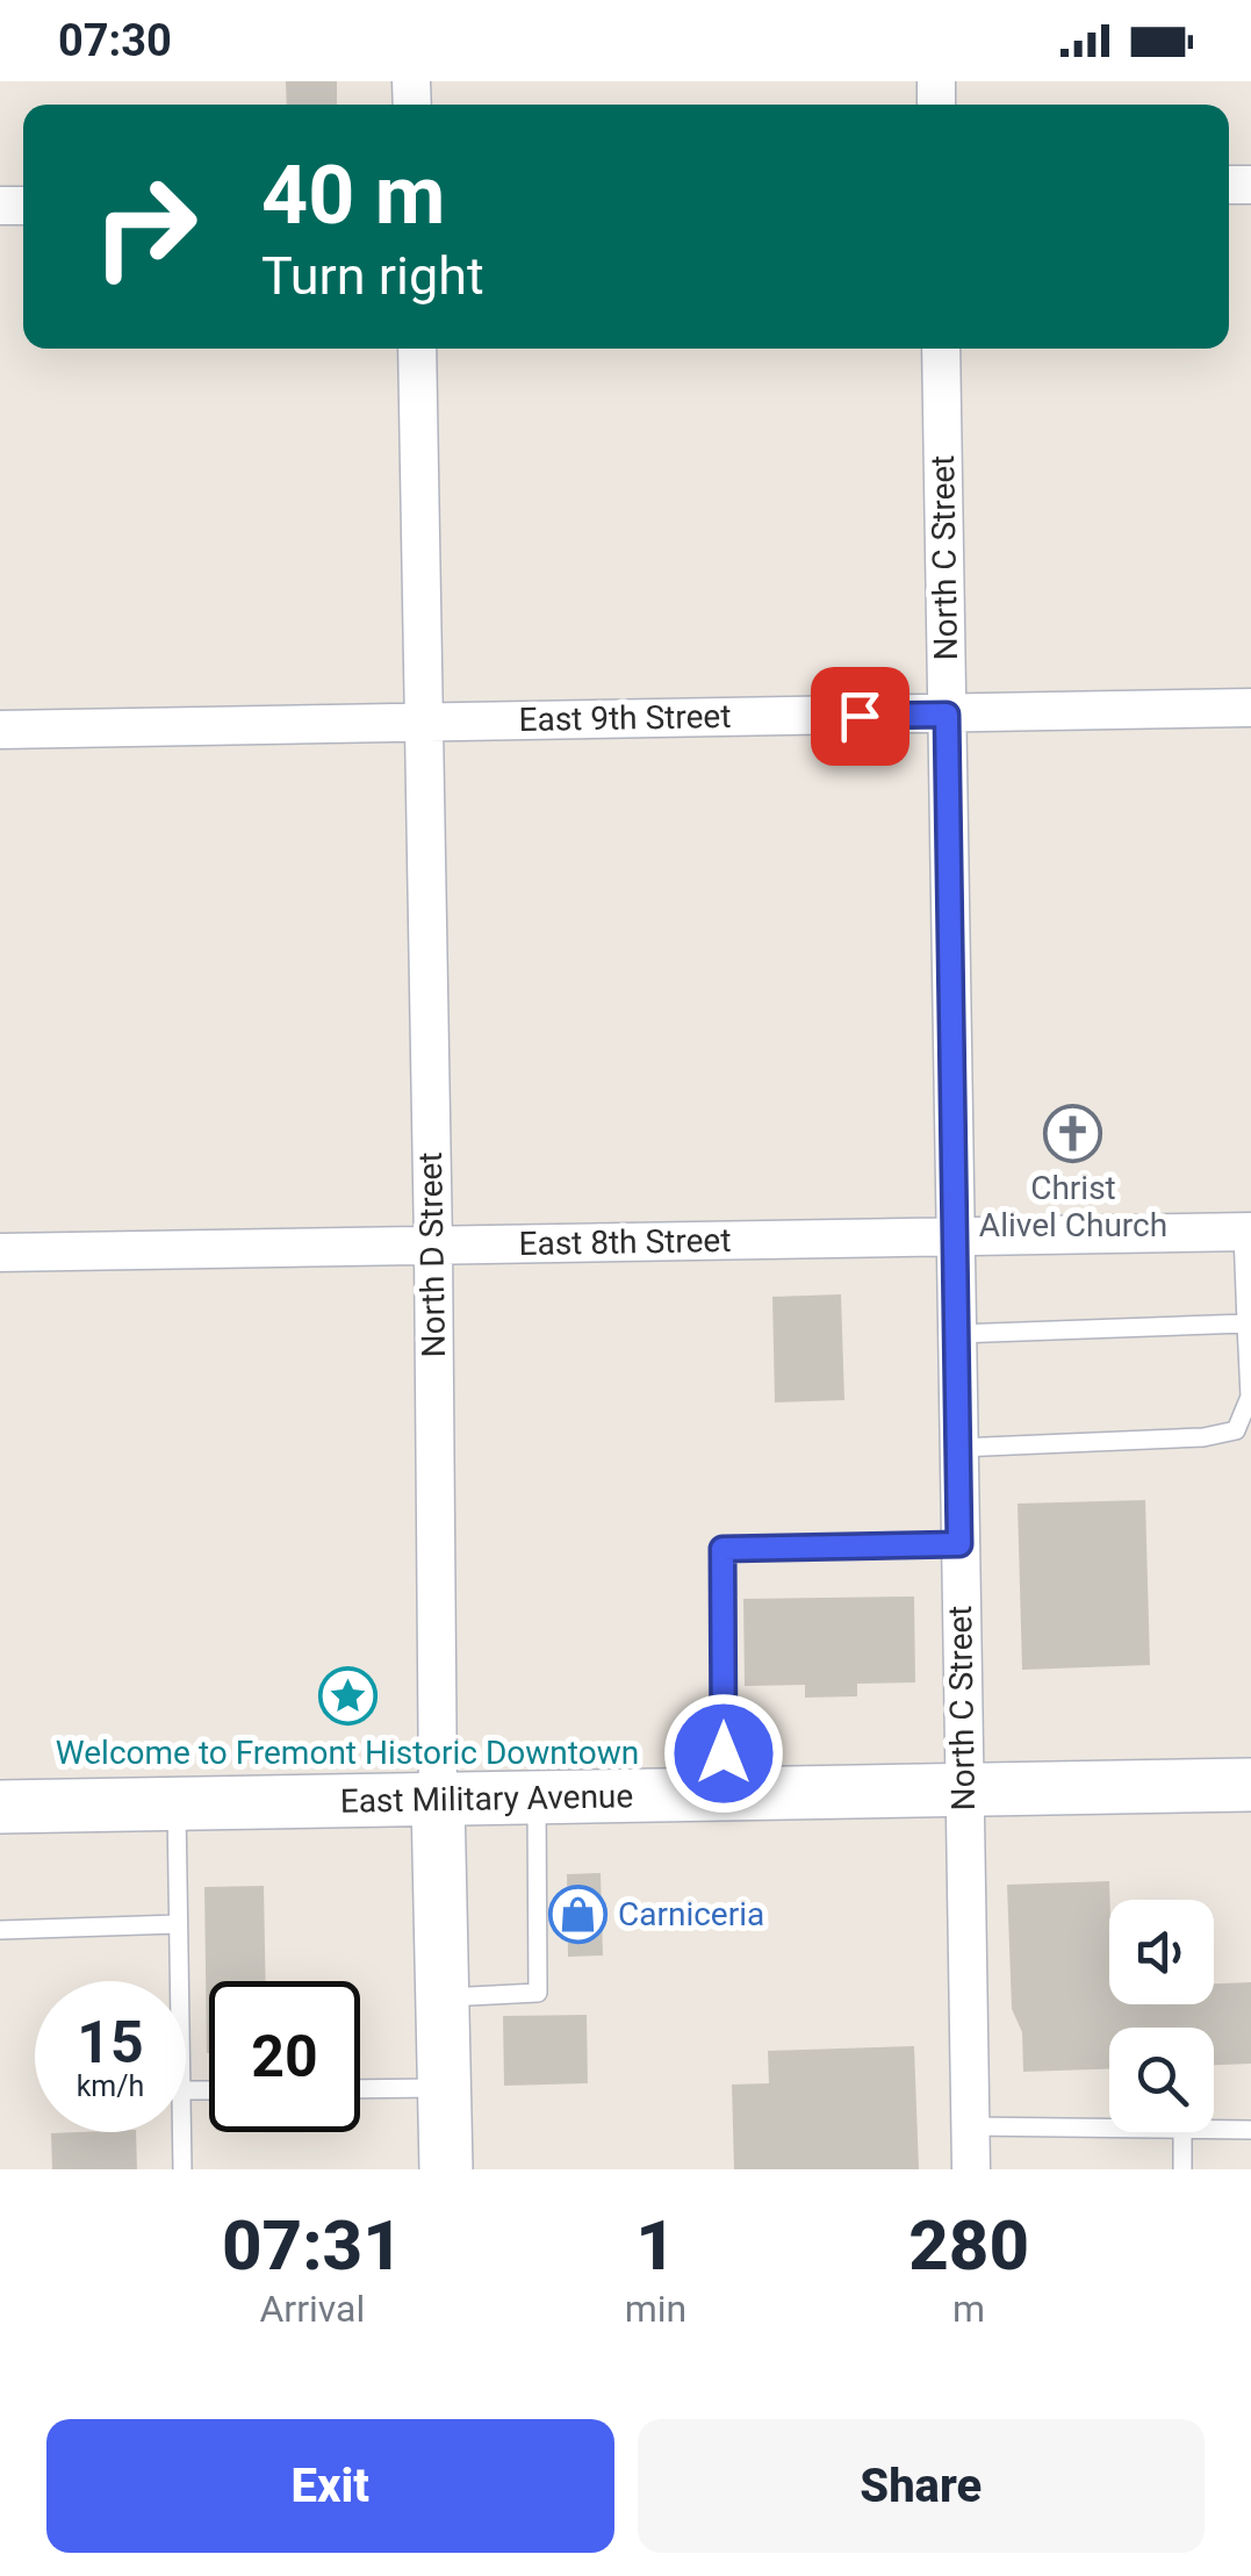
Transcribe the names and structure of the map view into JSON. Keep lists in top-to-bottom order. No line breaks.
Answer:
{"streets":{"main road":["North D Street","East Military Avenue"],"street":["North C Street","East 9th Street","East 8th Street"]},"crossings":[["North C Street","East 9th Street"],["North C Street","East 8th Street"],["North C Street","East Military Avenue"],["East 9th Street","North D Street"],["East 8th Street","North D Street"],["North D Street","East Military Avenue"]],"places":{"church":["Christ Alivel Church"],"place":["Welcome to Fremont Historic Downtown"],"shop":["Carniceria"]},"page":{"status":"07:30","turn":["40 m","Turn right"],"speed":"15 km/h","limit":"20","eta":["07:31","Arrival","1","min","280","m"],"buttons":["Exit","Share"]}}
